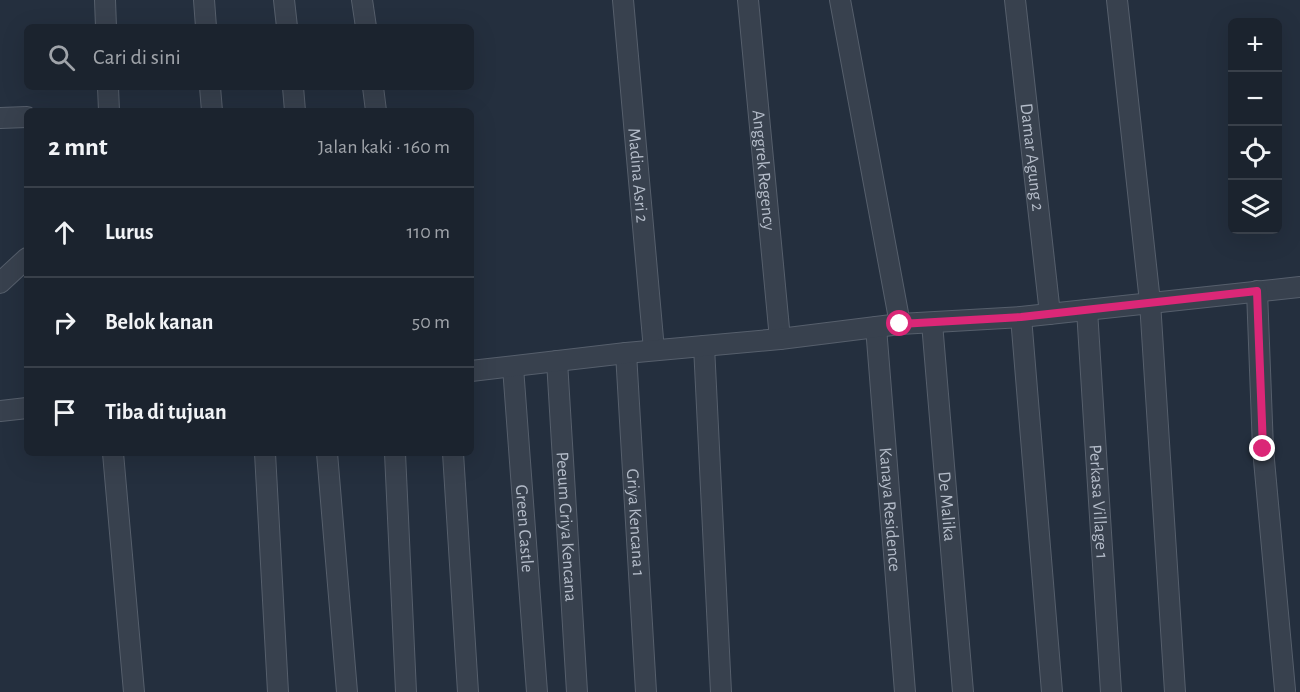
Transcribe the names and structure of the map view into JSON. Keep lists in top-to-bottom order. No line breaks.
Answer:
{"streets":{"street":["Damar Agung 2","Anggrek Regency","Madina Asri 2","Perkasa Village 1","De Malika","Kanaya Residence","Griya Kencana 1","Peeum Griya Kencana","Green Castle"]},"page":{"map_buttons":["+","−"],"search":"Cari di sini","heading":["2 mnt","Jalan kaki · 160 m"],"list":[["Lurus","110 m"],["Belok kanan","50 m"],"Tiba di tujuan"]}}
